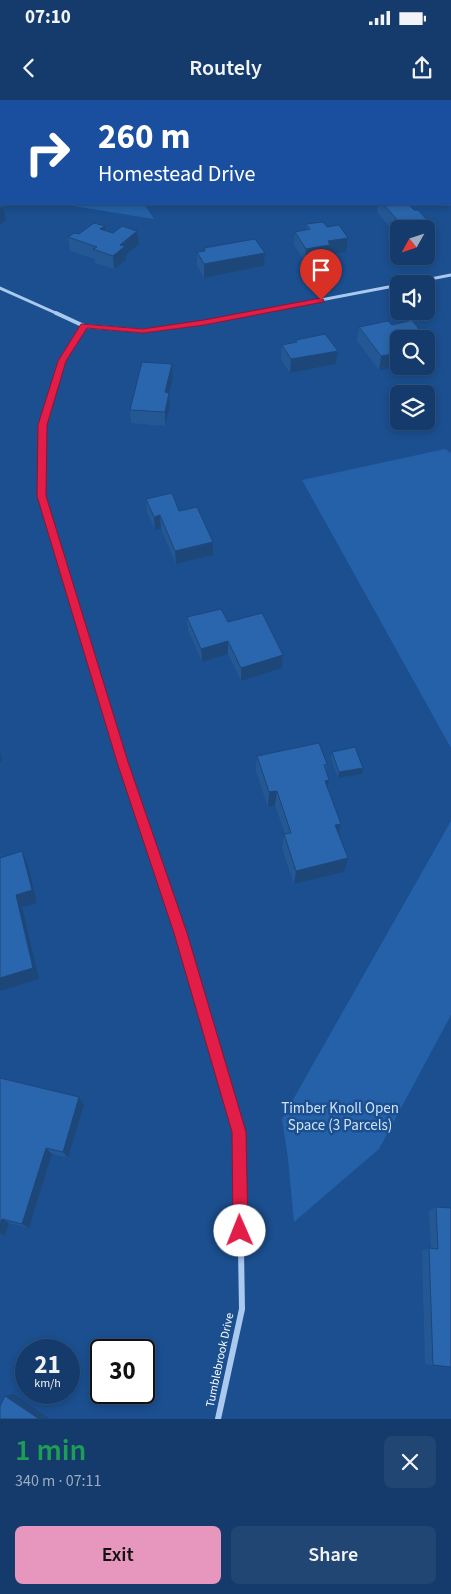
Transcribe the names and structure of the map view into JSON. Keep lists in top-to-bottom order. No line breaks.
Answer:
{"streets":{"street":["Tumblebrook Drive"]},"parks":["Timber Knoll Open Space (3 Parcels)"],"north":"bottom left","page":{"status":"07:10","header":"Routely","turn":["260 m","Homestead Drive"],"speed":"21 km/h","limit":"30","heading":["1 min","340 m · 07:11"],"buttons":["Exit","Share"]}}
